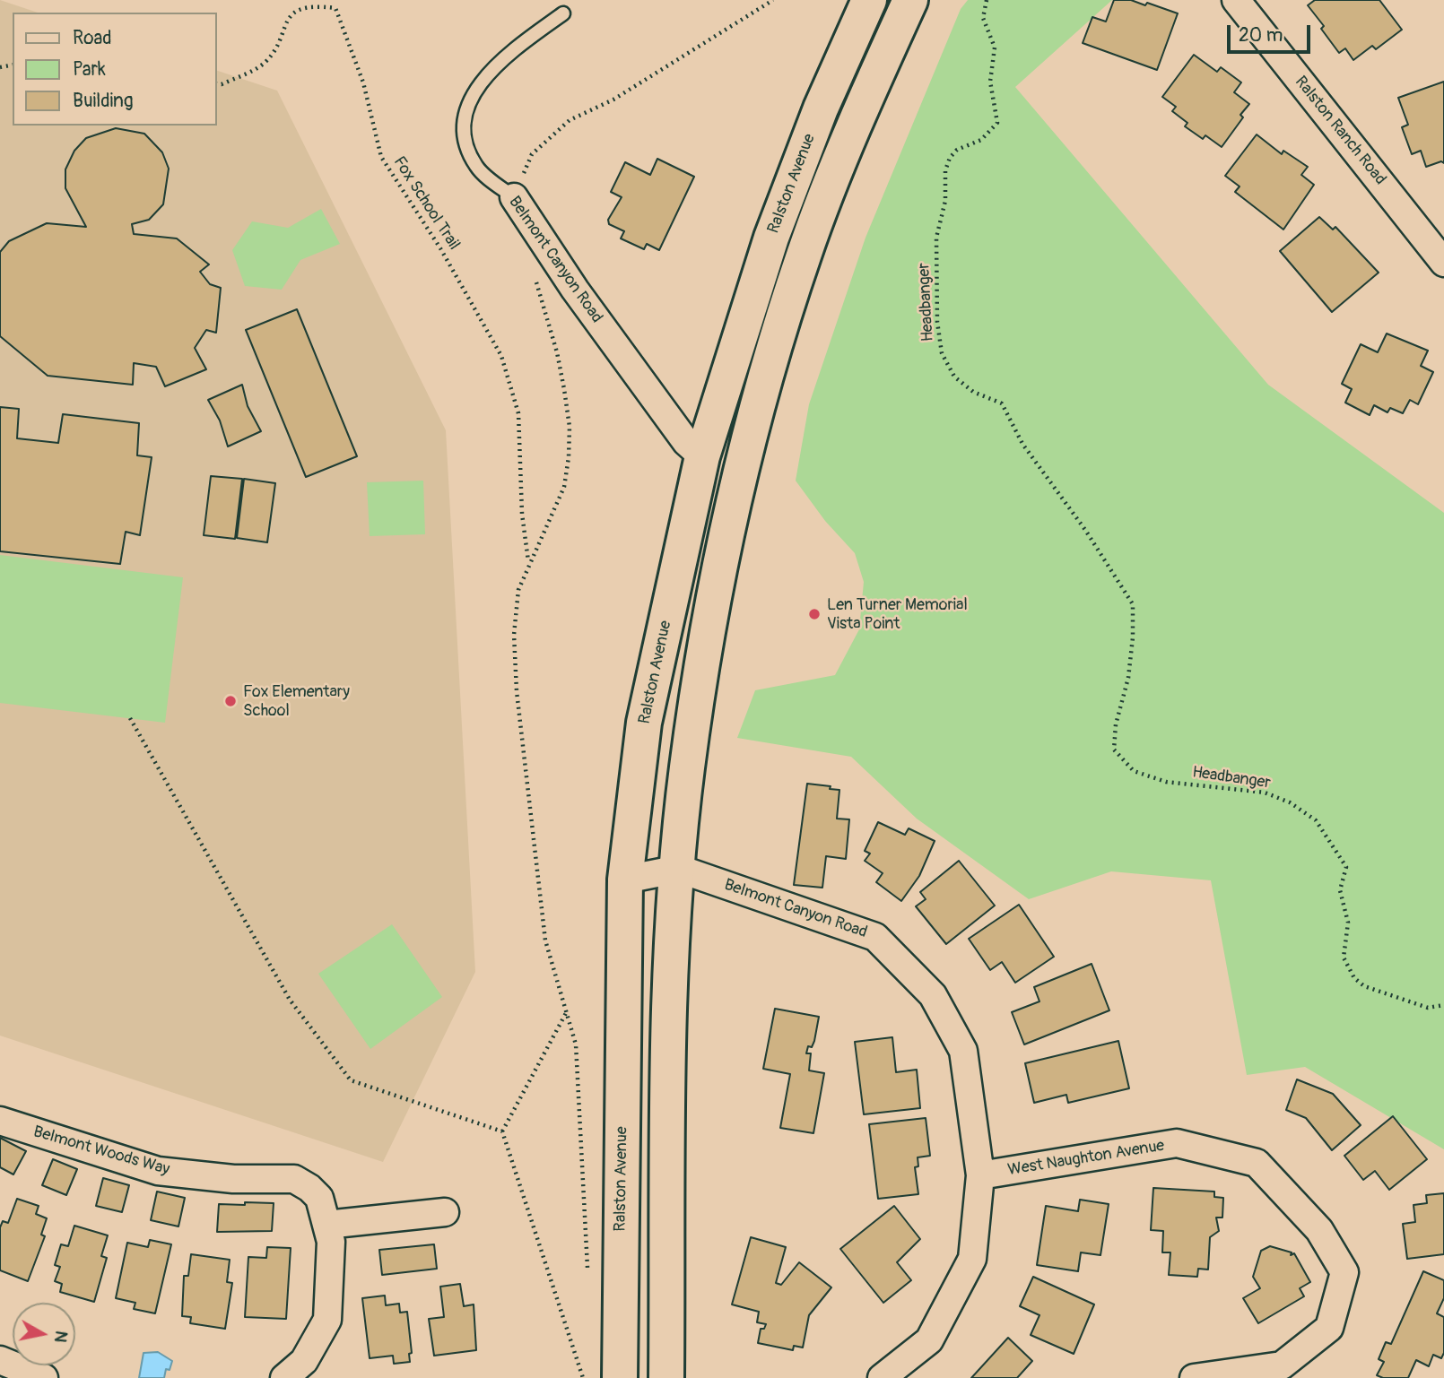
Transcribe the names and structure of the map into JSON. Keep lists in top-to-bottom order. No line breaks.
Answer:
{"streets":{"main road":["Ralston Avenue"],"street":["Ralston Ranch Road","Belmont Canyon Road","Belmont Woods Way","West Naughton Avenue"],"path":["Fox School Trail","Headbanger"]},"crossings":[["Ralston Avenue","Belmont Canyon Road"],["Belmont Canyon Road","West Naughton Avenue"]],"places":["Len Turner Memorial Vista Point","Fox Elementary School"],"legend":["Road","Park","Building"],"scale_bar":"20 m","north":"right"}
